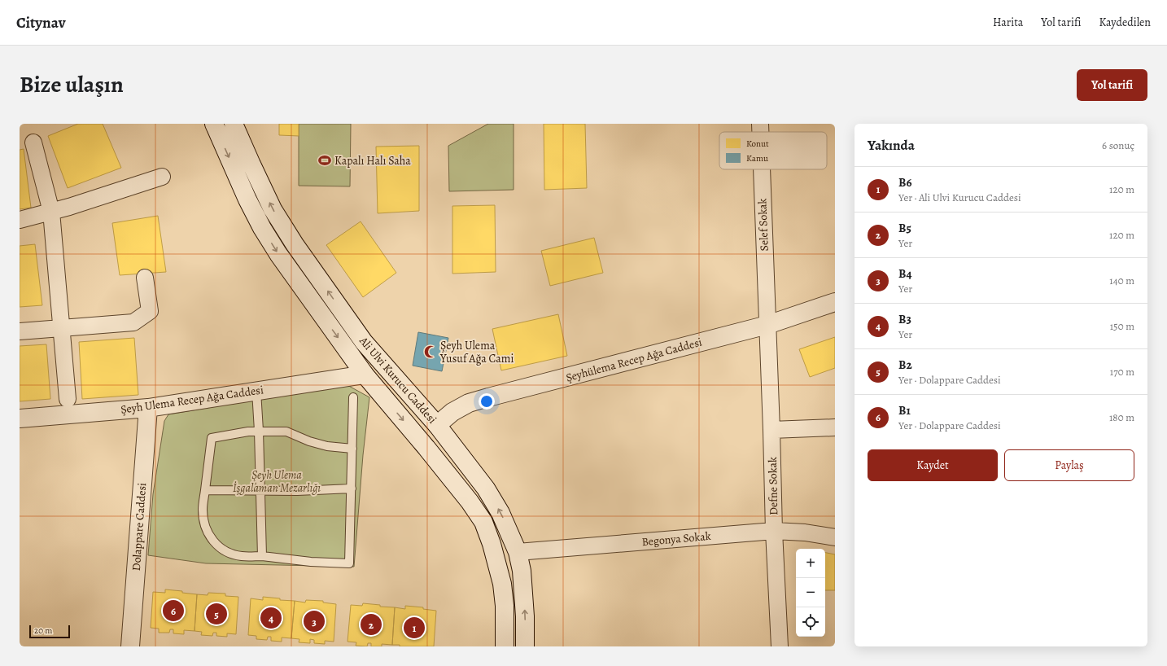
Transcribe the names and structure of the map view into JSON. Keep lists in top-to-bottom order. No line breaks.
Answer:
{"streets":{"main road":["Şeyhülema Recep Ağa Caddesi","Ali Ulvi Kurucu Caddesi","Şeyh Ulema Recep Ağa Caddesi","Dolappare Caddesi"],"street":["Selef Sokak","Defne Sokak","Begonya Sokak"]},"crossings":[["Selef Sokak","Şeyhülema Recep Ağa Caddesi"],["Selef Sokak","Defne Sokak"],["Şeyhülema Recep Ağa Caddesi","Ali Ulvi Kurucu Caddesi"],["Şeyhülema Recep Ağa Caddesi","Defne Sokak"],["Ali Ulvi Kurucu Caddesi","Şeyh Ulema Recep Ağa Caddesi"],["Ali Ulvi Kurucu Caddesi","Begonya Sokak"],["Şeyh Ulema Recep Ağa Caddesi","Dolappare Caddesi"],["Defne Sokak","Begonya Sokak"]],"parks":["Şeyh Ulema İşgalaman Mezarlığı"],"places":{"sports":["Kapalı Halı Saha"],"mosque":["Şeyh Ulema Yusuf Ağa Cami"]},"legend":["Konut","Kamu"],"scale_bar":"20 m","page":{"header":"Citynav","nav":["Harita","Yol tarifi","Kaydedilen"],"title":"Bize ulaşın","buttons":["Yol tarifi",["Kaydet","Paylaş"]],"heading":["Yakında","6 sonuç"],"list":[{"mark":"1","name":"B6","note":"Yer · Ali Ulvi Kurucu Caddesi","value":"120 m"},{"mark":"2","name":"B5","note":"Yer","value":"120 m"},{"mark":"3","name":"B4","note":"Yer","value":"140 m"},{"mark":"4","name":"B3","note":"Yer","value":"150 m"},{"mark":"5","name":"B2","note":"Yer · Dolappare Caddesi","value":"170 m"},{"mark":"6","name":"B1","note":"Yer · Dolappare Caddesi","value":"180 m"}],"map_buttons":["+","−"],"pins":["6","5","4","3","2","1"],"scale":"20 m"}}
